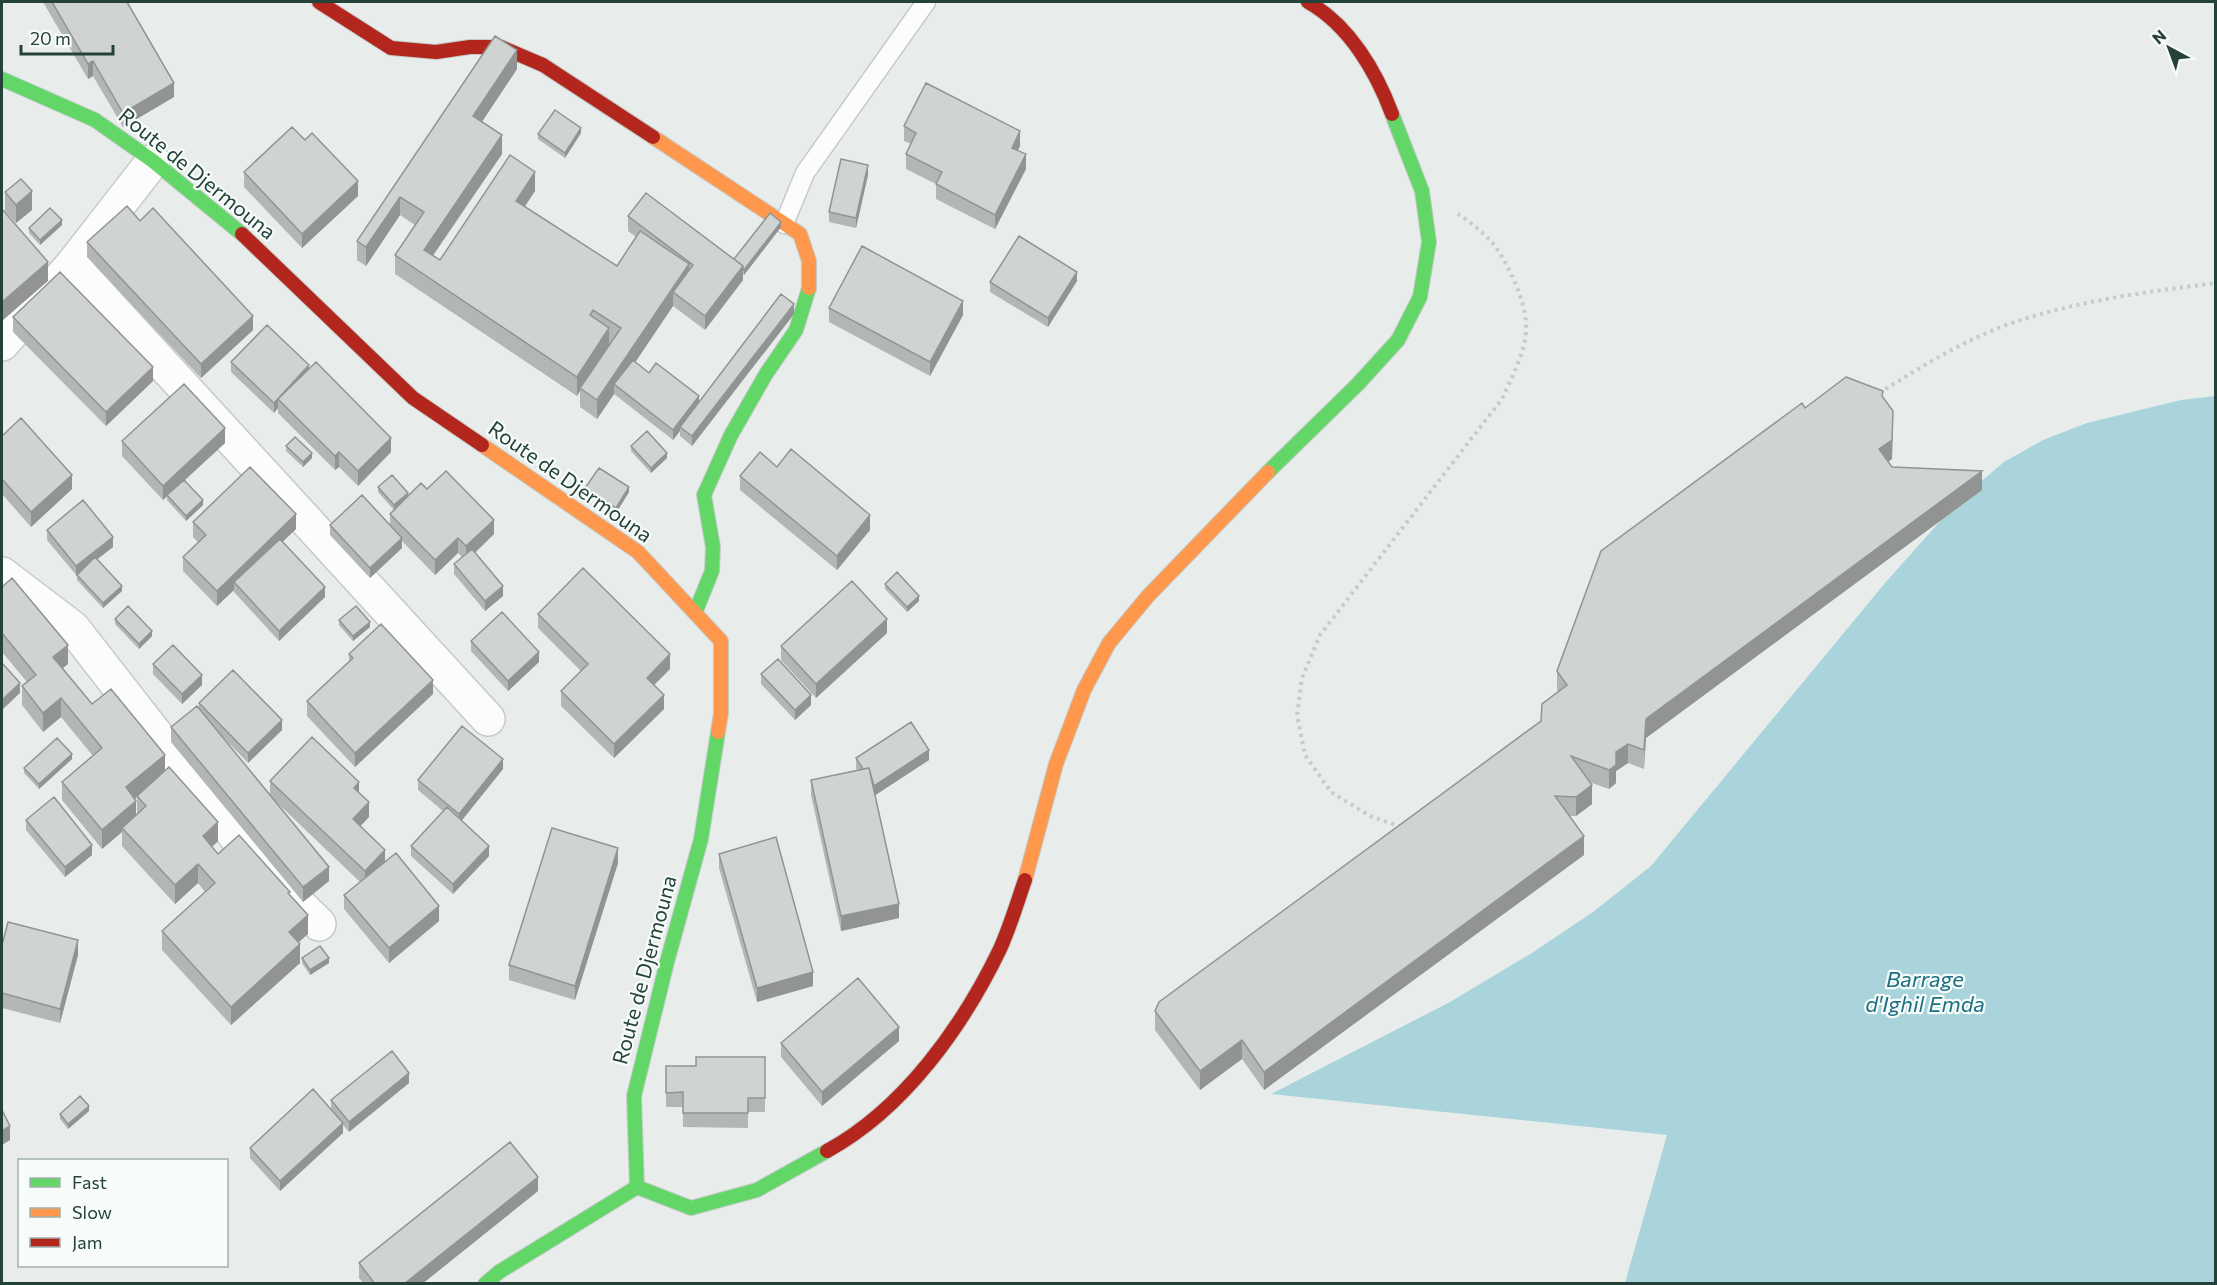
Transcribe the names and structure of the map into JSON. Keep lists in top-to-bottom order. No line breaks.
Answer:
{"streets":{"street":["Route de Djermouna"]},"water":["Barrage d'Ighil Emda"],"legend":["Fast","Slow","Jam"],"scale_bar":"20 m","north":"top left"}
